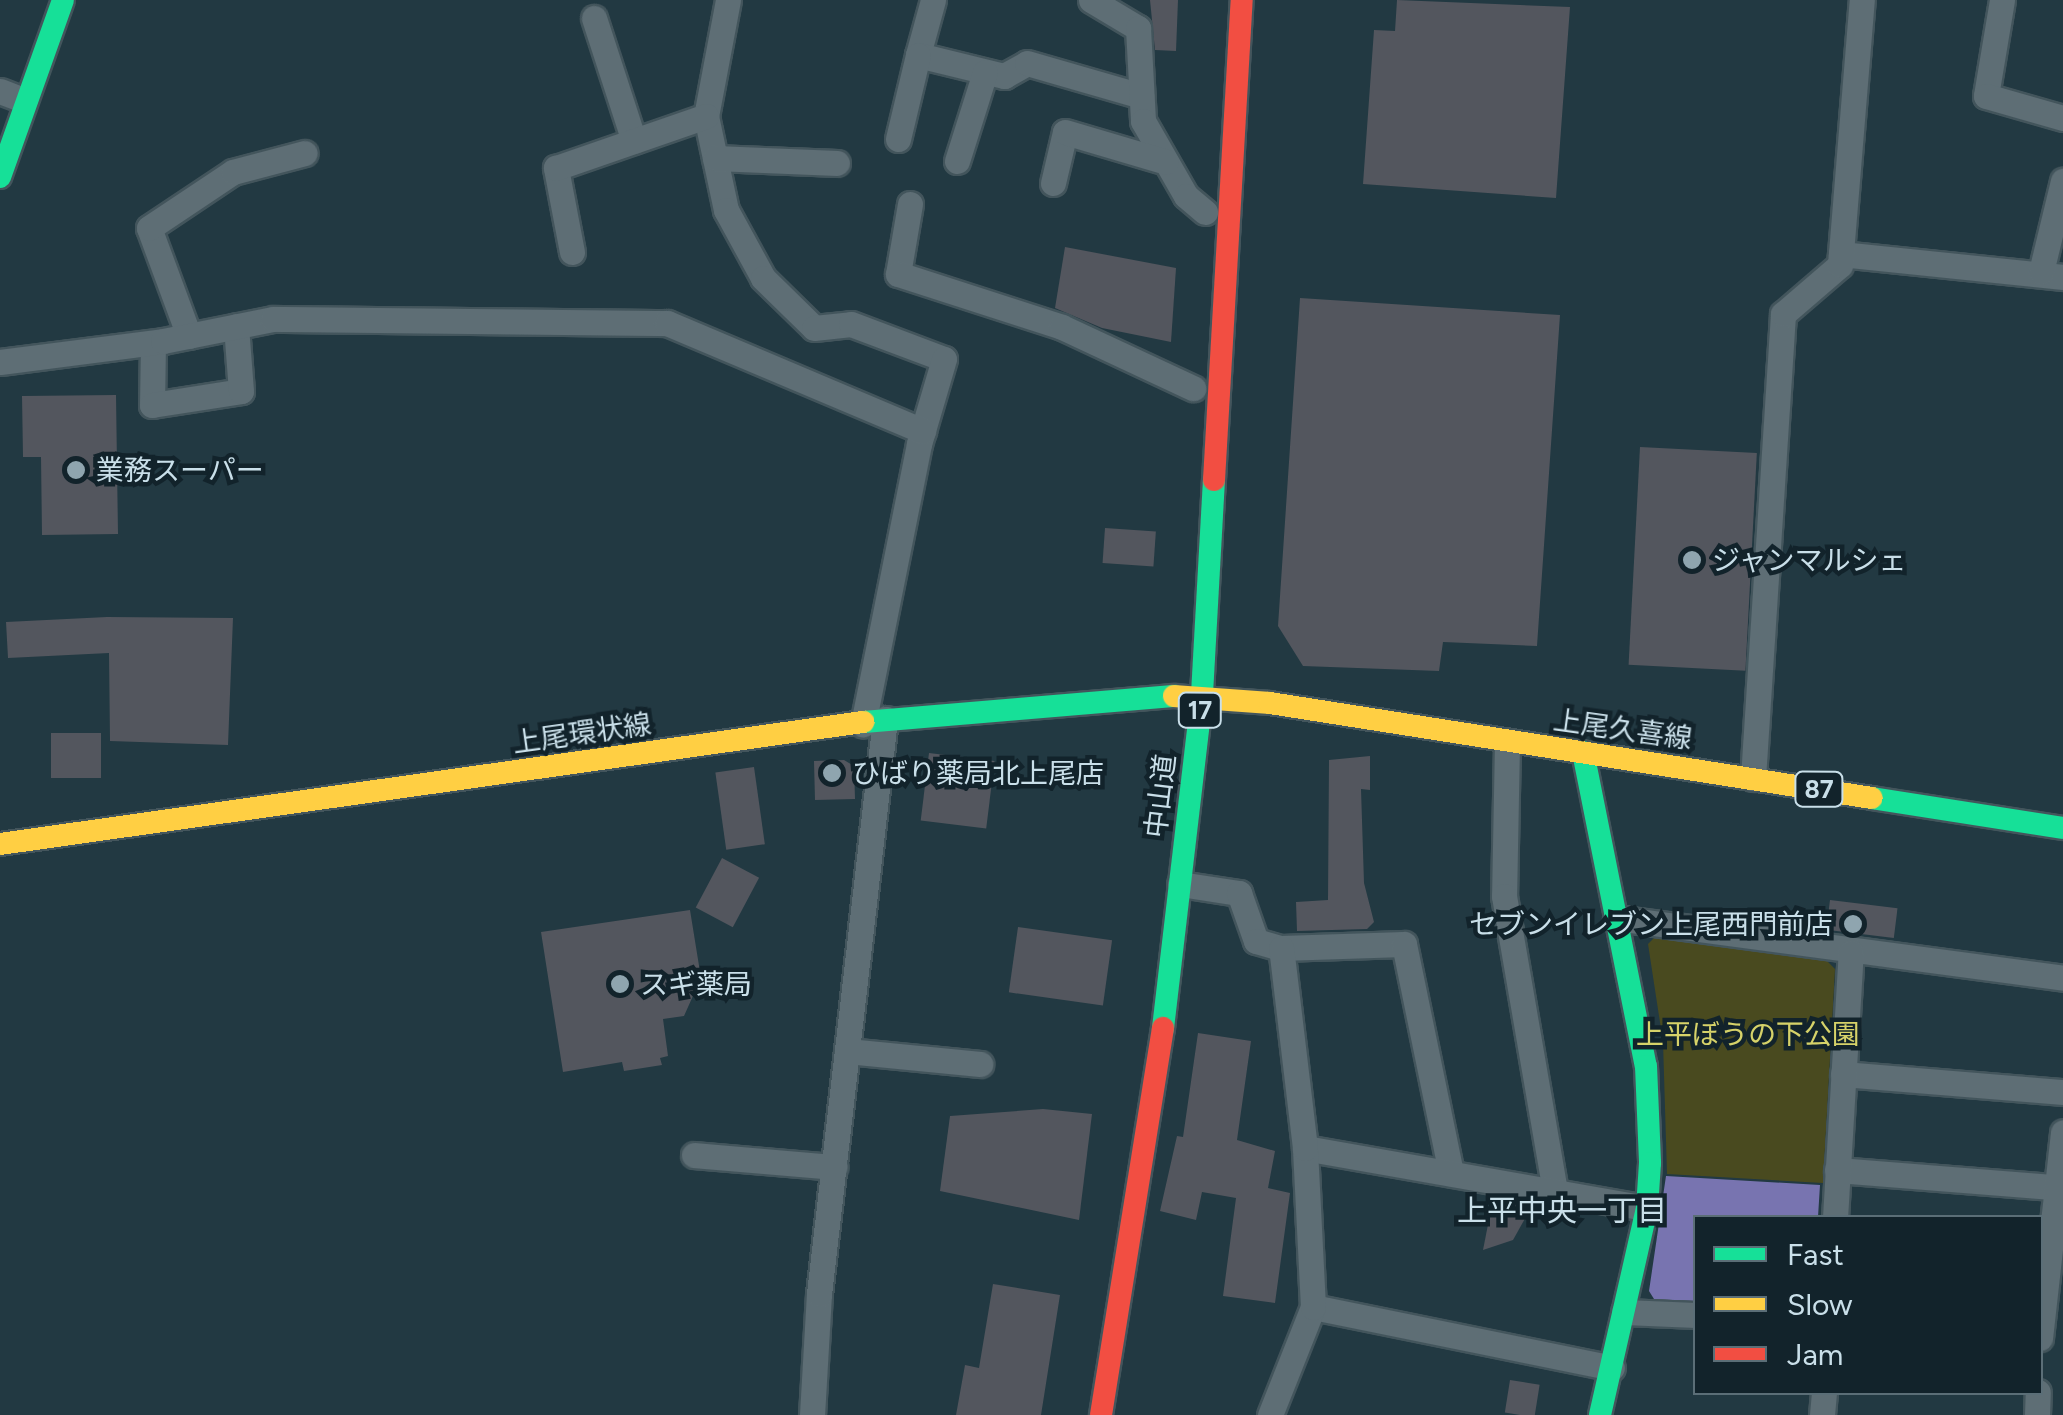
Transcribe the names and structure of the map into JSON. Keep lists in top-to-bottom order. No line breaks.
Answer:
{"streets":{"main road":["17","上尾久喜線","上尾環状線","87","中山道"]},"crossings":[["上尾久喜線","上尾環状線"],["上尾久喜線","中山道"]],"districts":["上平中央一丁目"],"parks":["上平ぼうの下公園"],"places":["業務スーパー","ジャンマルシェ","ひばり薬局北上尾店","セブンイレブン上尾西門前店","スギ薬局"],"legend":["Fast","Slow","Jam"]}
